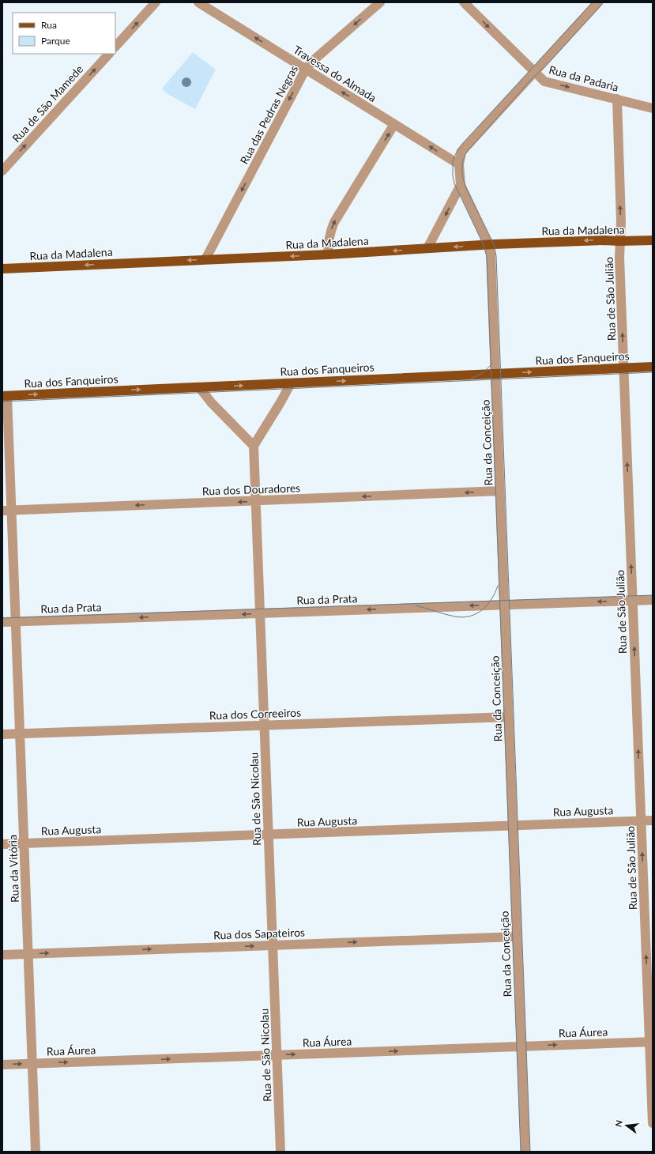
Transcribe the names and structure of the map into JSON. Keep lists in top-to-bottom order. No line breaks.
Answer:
{"streets":{"main road":["Rua da Madalena","Rua dos Fanqueiros"],"street":["Travessa do Almada","Rua da Padaria","Rua de São Mamede","Rua das Pedras Negras","Rua de São Julião","Rua da Conceição","Rua dos Douradores","Rua da Prata","Rua dos Correeiros","Rua de São Nicolau","Rua Augusta","Rua da Vitória","Rua dos Sapateiros","Rua Áurea"]},"crossings":[["Travessa do Almada","Rua das Pedras Negras"],["Travessa do Almada","Rua da Conceição"],["Rua da Padaria","Rua de São Julião"],["Rua das Pedras Negras","Rua da Madalena"],["Rua da Madalena","Rua de São Julião"],["Rua da Madalena","Rua da Conceição"],["Rua de São Julião","Rua dos Fanqueiros"],["Rua de São Julião","Rua da Prata"],["Rua de São Julião","Rua Augusta"],["Rua de São Julião","Rua Áurea"],["Rua dos Fanqueiros","Rua da Conceição"],["Rua dos Fanqueiros","Rua da Vitória"],["Rua da Conceição","Rua dos Douradores"],["Rua da Conceição","Rua da Prata"],["Rua da Conceição","Rua dos Correeiros"],["Rua da Conceição","Rua Augusta"],["Rua da Conceição","Rua dos Sapateiros"],["Rua da Conceição","Rua Áurea"],["Rua dos Douradores","Rua de São Nicolau"],["Rua dos Douradores","Rua da Vitória"],["Rua da Prata","Rua de São Nicolau"],["Rua da Prata","Rua da Vitória"],["Rua dos Correeiros","Rua de São Nicolau"],["Rua dos Correeiros","Rua da Vitória"],["Rua de São Nicolau","Rua Augusta"],["Rua de São Nicolau","Rua dos Sapateiros"],["Rua de São Nicolau","Rua Áurea"],["Rua Augusta","Rua da Vitória"],["Rua da Vitória","Rua dos Sapateiros"],["Rua da Vitória","Rua Áurea"]],"one_way":["Travessa do Almada","Rua da Padaria","Rua de São Mamede","Rua das Pedras Negras","Rua da Madalena","Rua de São Julião","Rua dos Fanqueiros","Rua dos Douradores","Rua da Prata","Rua dos Sapateiros","Rua Áurea"],"legend":["Rua","Parque"],"north":"left"}
